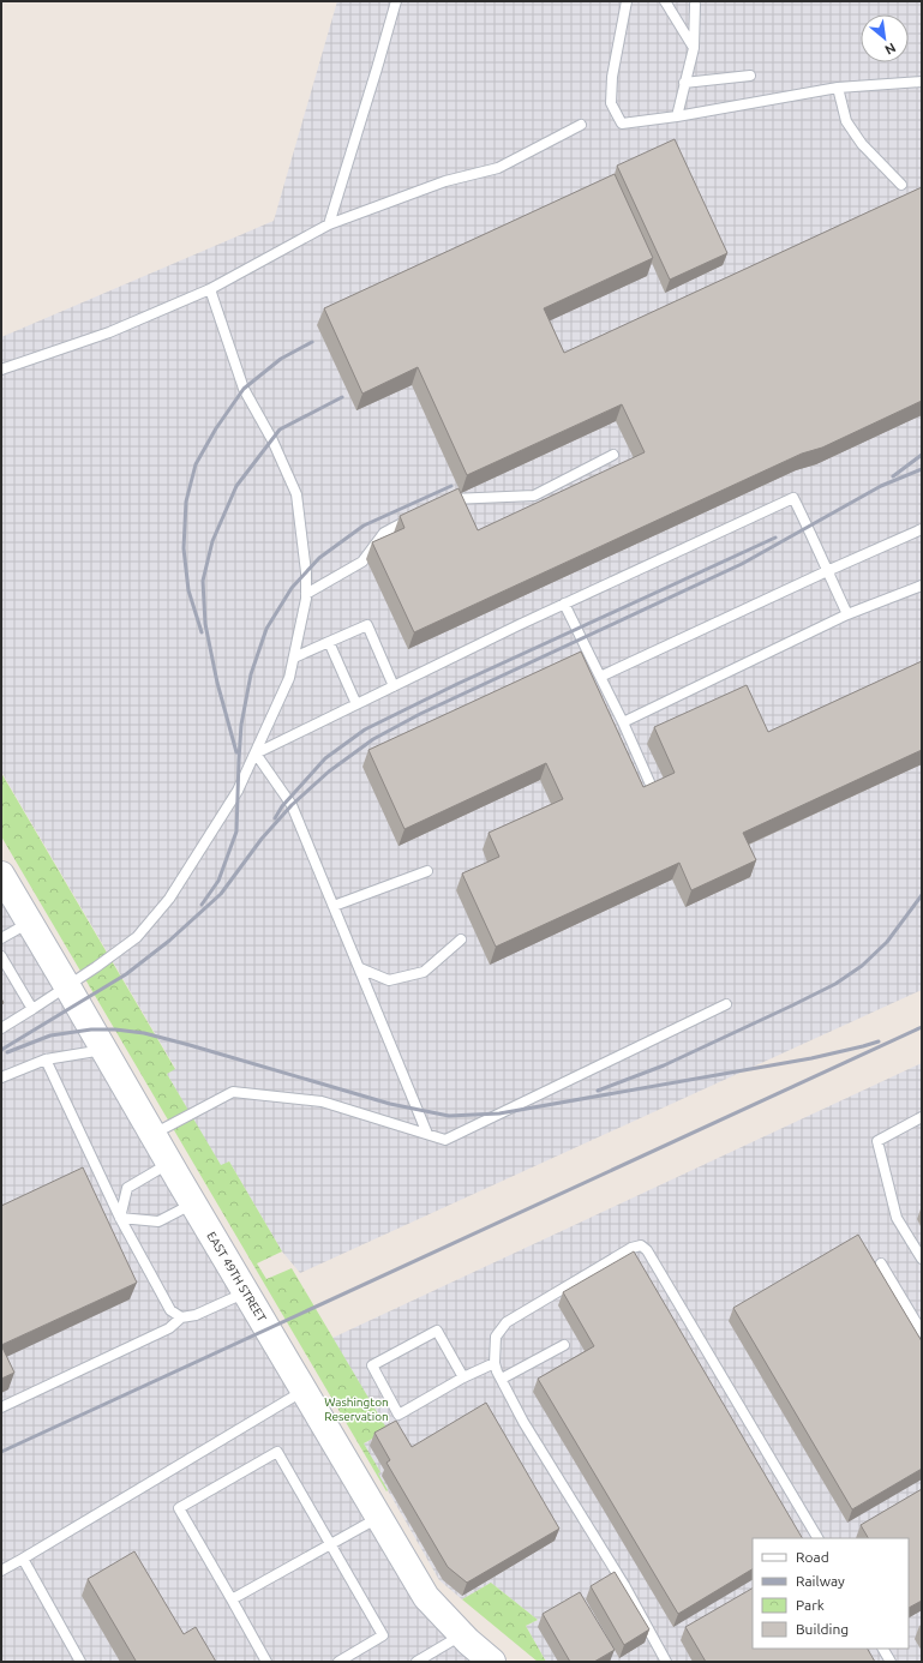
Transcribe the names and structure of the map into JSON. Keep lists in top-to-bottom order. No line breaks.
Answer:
{"streets":{"street":["EAST 49TH STREET"]},"parks":["Washington Reservation"],"legend":["Road","Railway","Park","Building"],"north":"bottom right"}
